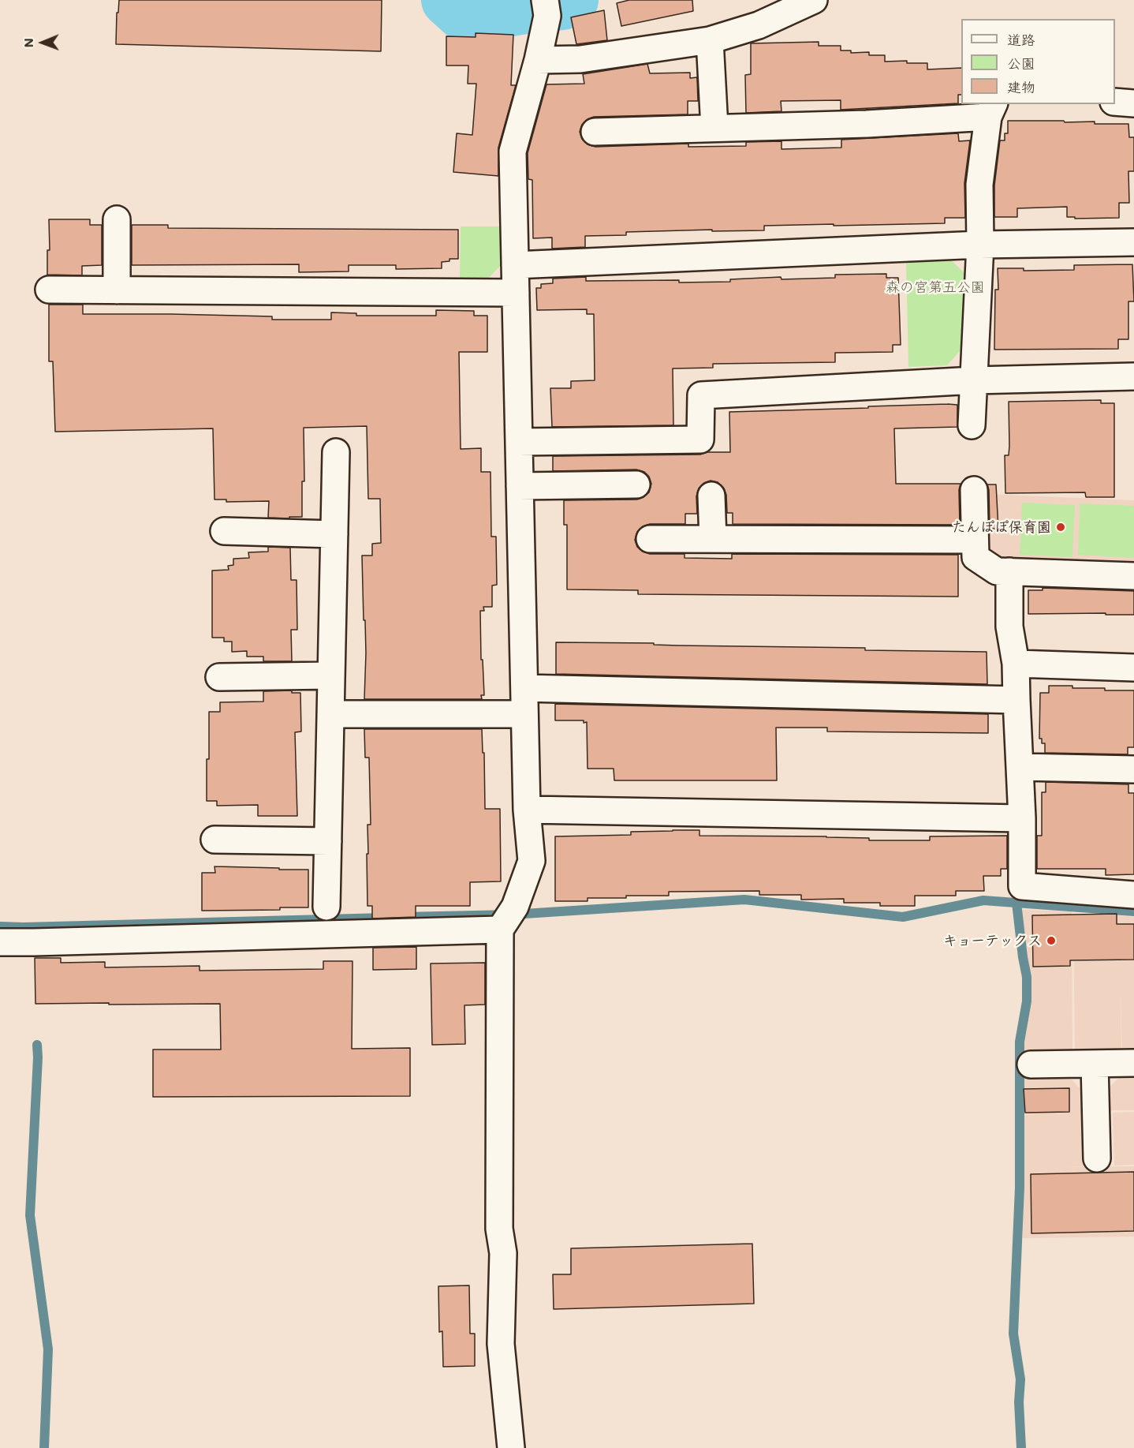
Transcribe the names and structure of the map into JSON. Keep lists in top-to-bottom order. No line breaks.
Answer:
{"parks":["森の宮第五公園"],"places":["たんぽぽ保育園","キョーテックス"],"legend":["道路","公園","建物"],"north":"left"}
